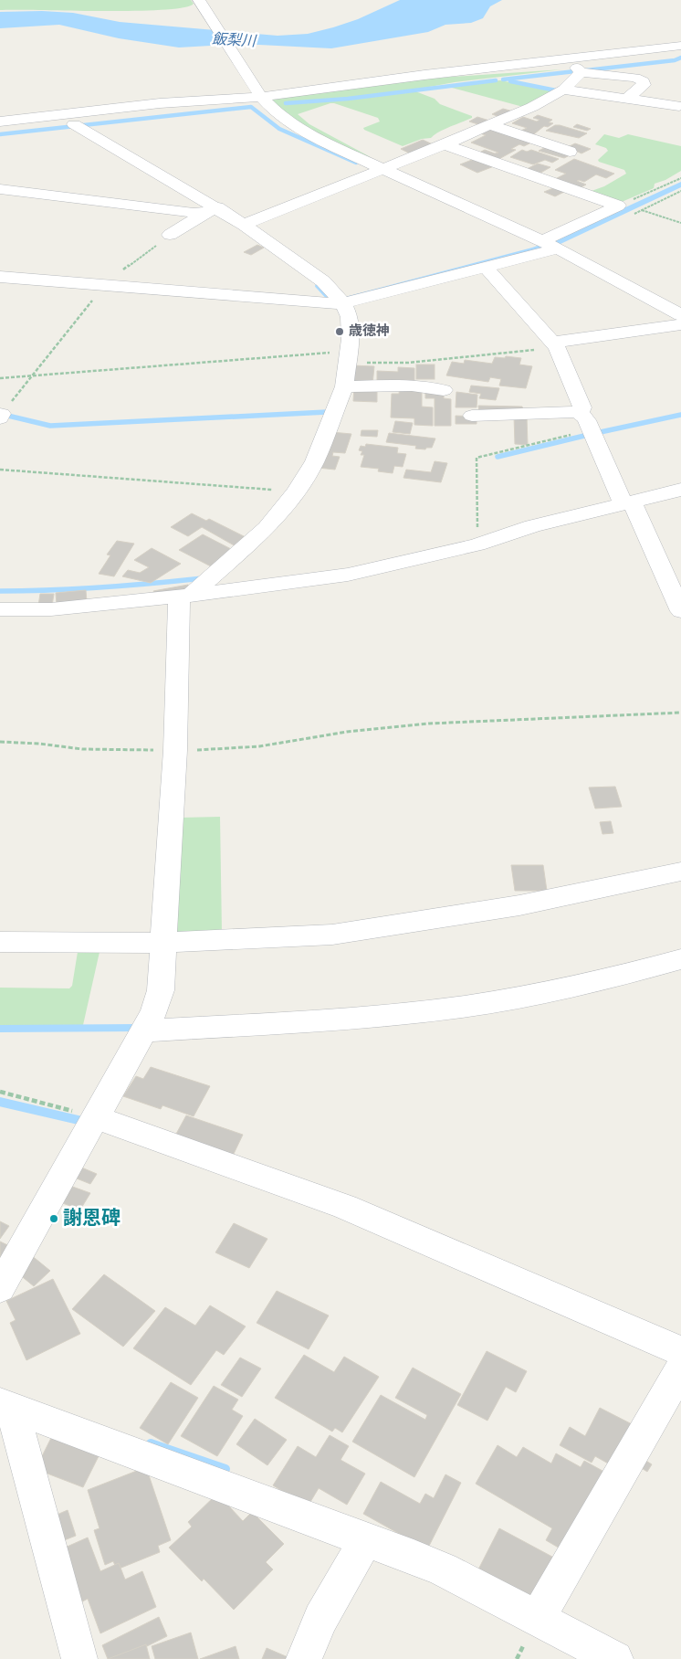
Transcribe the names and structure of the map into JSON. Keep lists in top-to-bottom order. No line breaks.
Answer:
{"water":["飯梨川"],"places":["歳徳神","謝恩碑"]}
